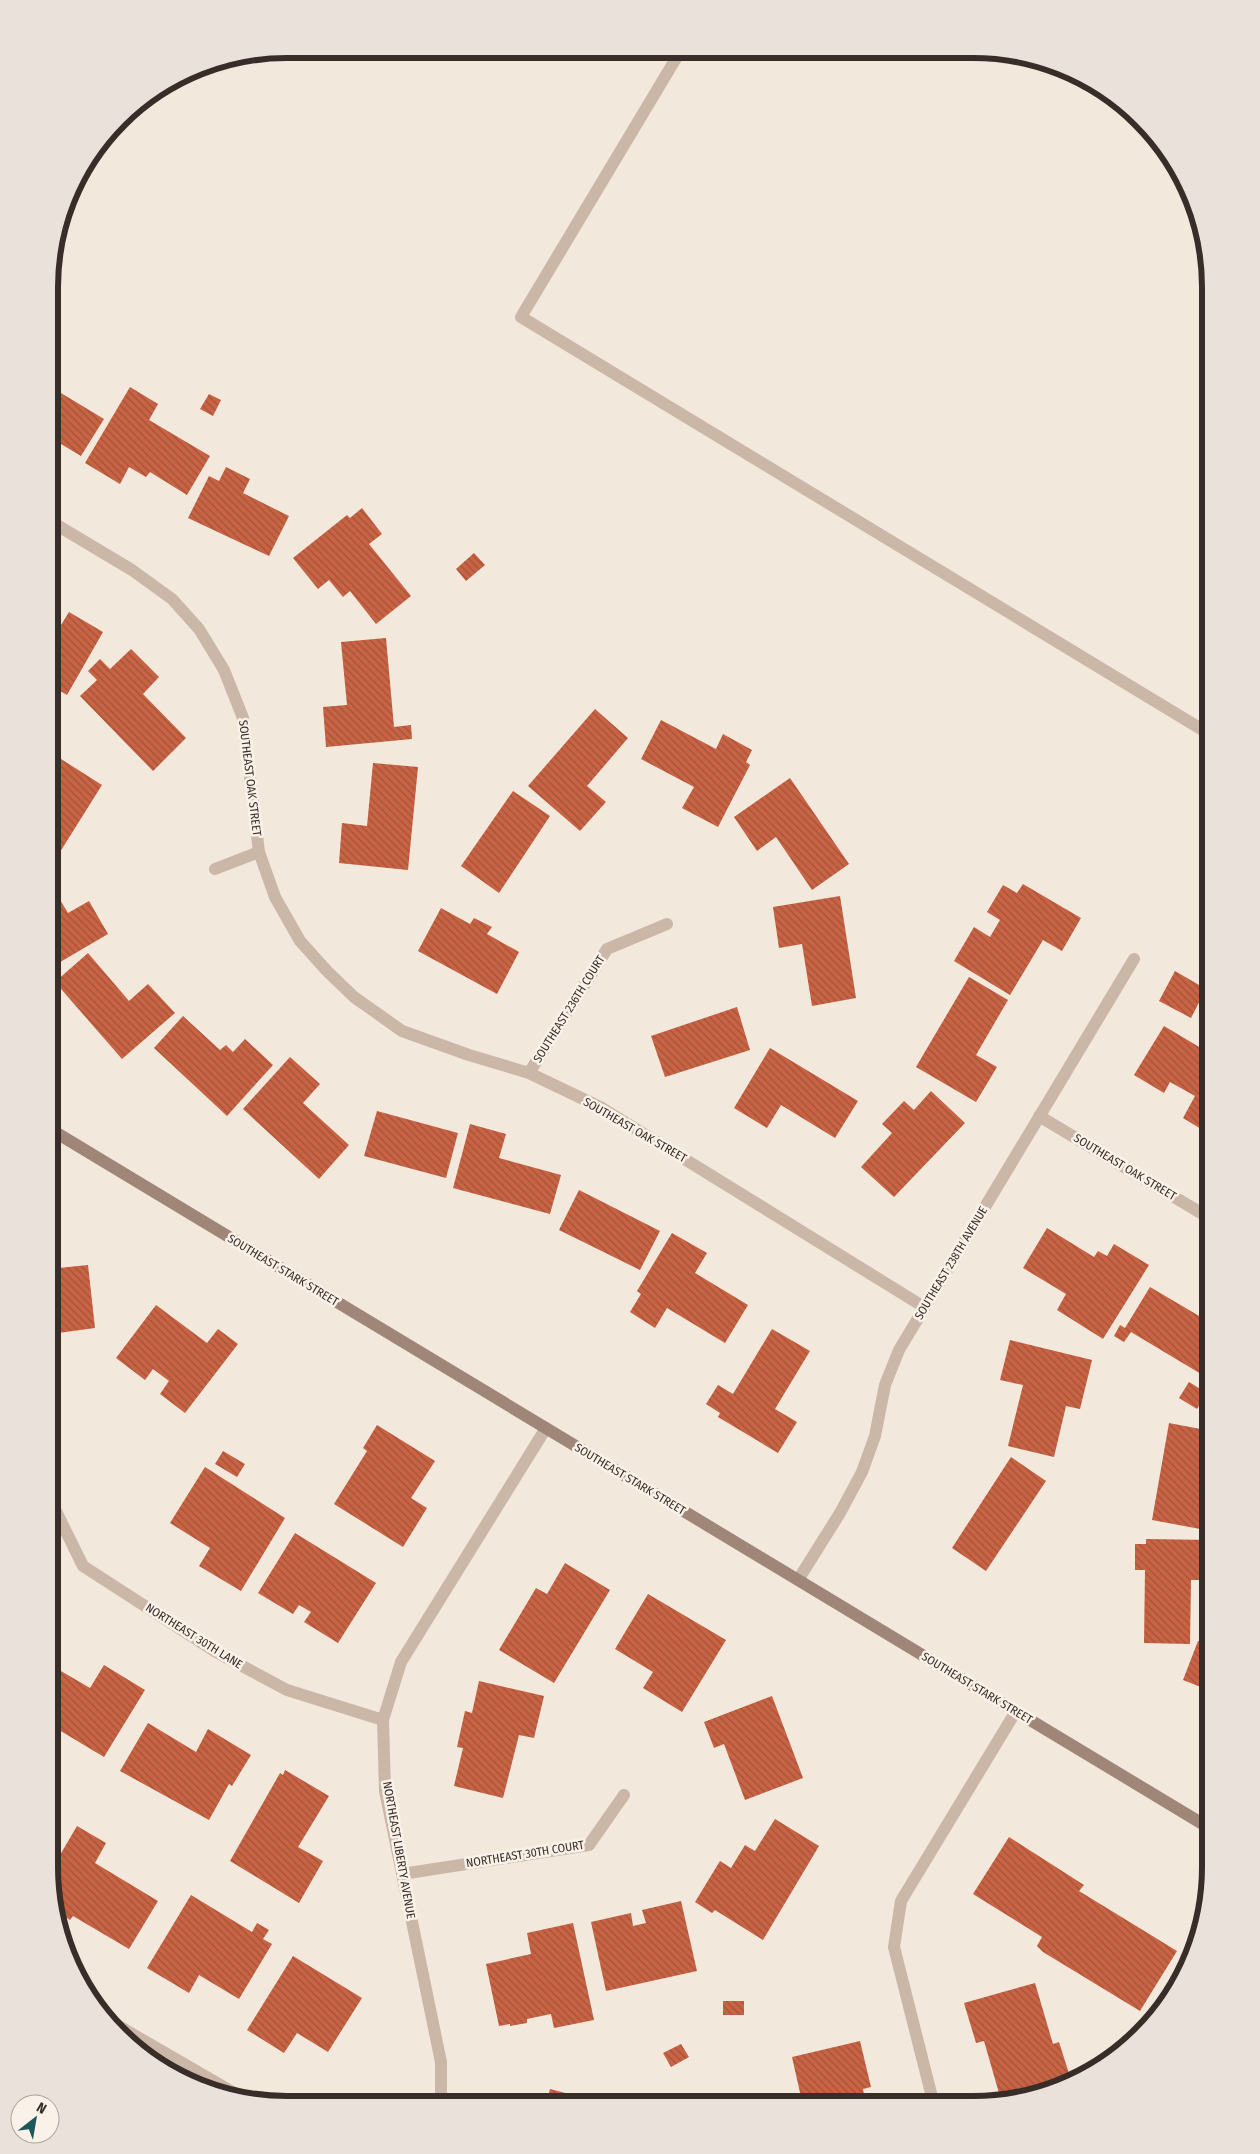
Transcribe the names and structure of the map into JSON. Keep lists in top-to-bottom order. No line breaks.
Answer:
{"streets":{"main road":["SOUTHEAST STARK STREET"],"street":["SOUTHEAST OAK STREET","SOUTHEAST 236TH COURT","SOUTHEAST 238TH AVENUE","NORTHEAST 30TH LANE","NORTHEAST LIBERTY AVENUE","NORTHEAST 30TH COURT"]},"crossings":[["SOUTHEAST OAK STREET","SOUTHEAST 236TH COURT"],["SOUTHEAST OAK STREET","SOUTHEAST 238TH AVENUE"],["SOUTHEAST 238TH AVENUE","SOUTHEAST STARK STREET"],["SOUTHEAST STARK STREET","NORTHEAST LIBERTY AVENUE"],["NORTHEAST 30TH LANE","NORTHEAST LIBERTY AVENUE"],["NORTHEAST LIBERTY AVENUE","NORTHEAST 30TH COURT"]],"north":"top right"}
